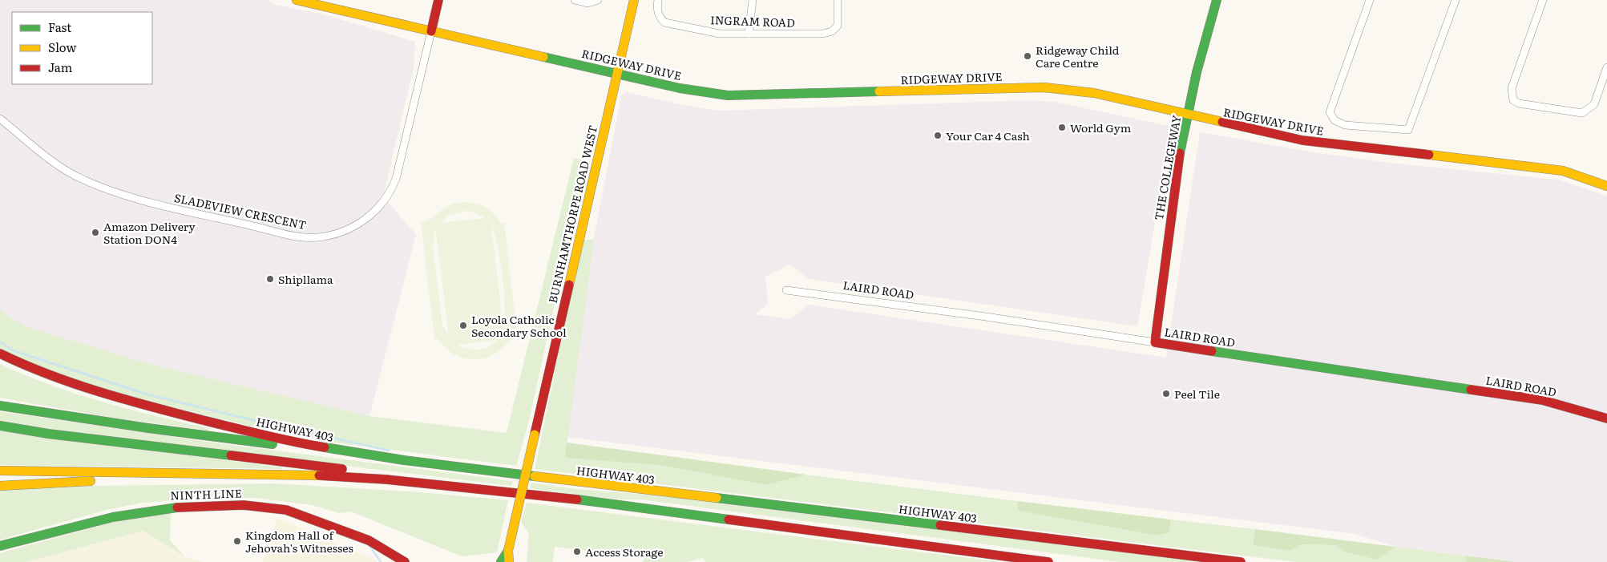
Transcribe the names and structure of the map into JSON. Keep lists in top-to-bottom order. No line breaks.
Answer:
{"streets":{"main road":["RIDGEWAY DRIVE","THE COLLEGEWAY","BURNHAMTHORPE ROAD WEST","LAIRD ROAD","HIGHWAY 403","NINTH LINE"],"street":["INGRAM ROAD","SLADEVIEW CRESCENT"]},"crossings":[["RIDGEWAY DRIVE","THE COLLEGEWAY"],["RIDGEWAY DRIVE","SLADEVIEW CRESCENT"],["RIDGEWAY DRIVE","BURNHAMTHORPE ROAD WEST"],["THE COLLEGEWAY","LAIRD ROAD"]],"places":["Ridgeway Child Care Centre","World Gym","Your Car 4 Cash","Amazon Delivery Station DON4","Shipllama","Loyola Catholic Secondary School","Peel Tile","Kingdom Hall of Jehovah's Witnesses","Access Storage"],"legend":["Fast","Slow","Jam"]}
